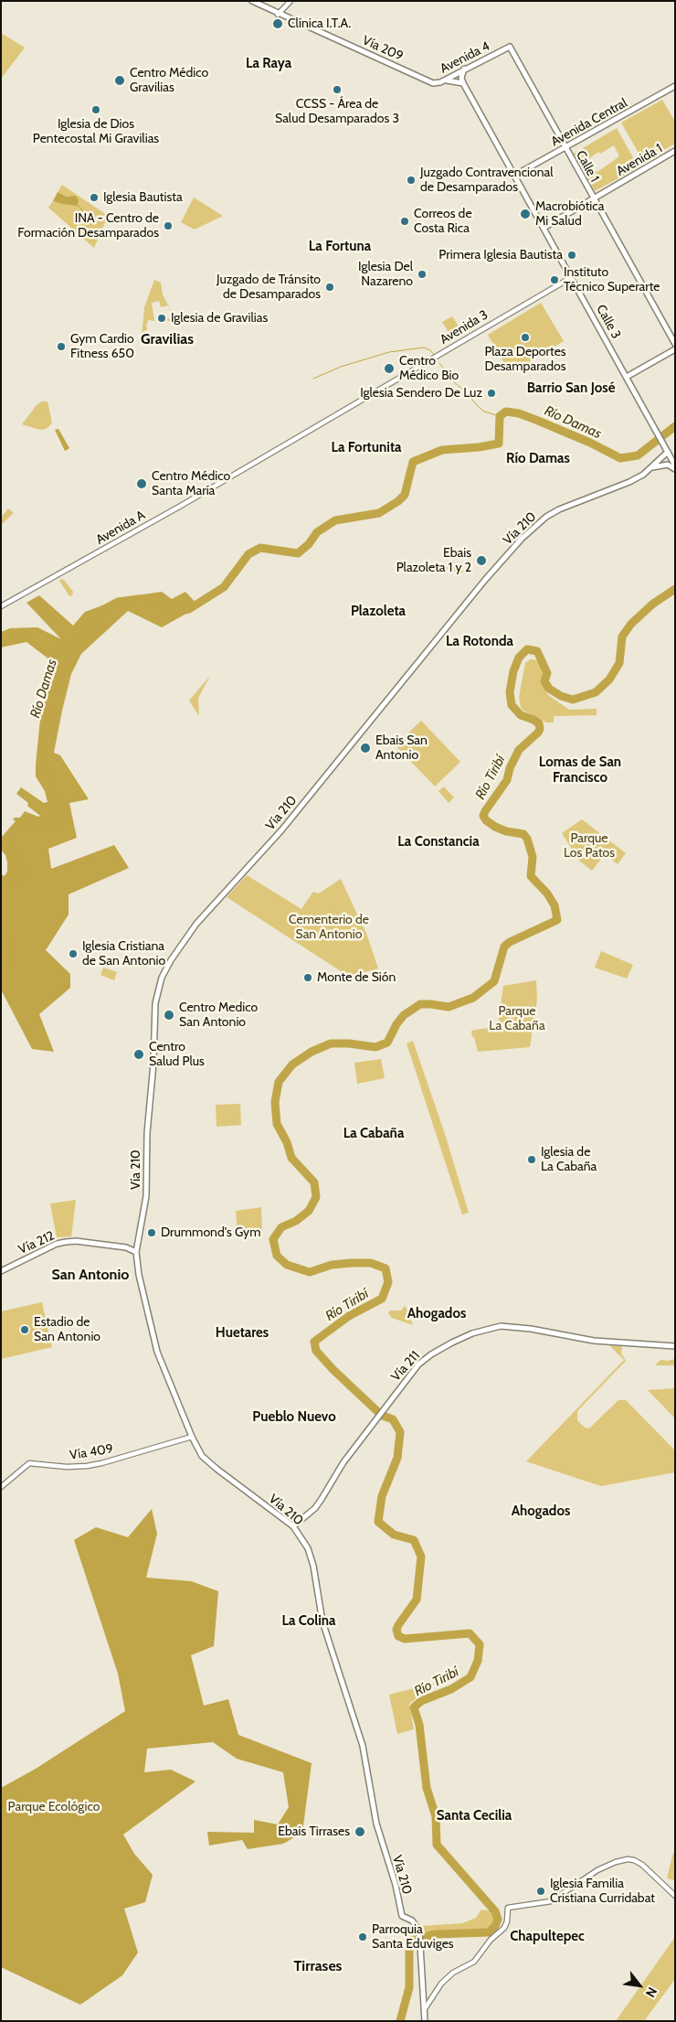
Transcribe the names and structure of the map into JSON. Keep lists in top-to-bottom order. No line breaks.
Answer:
{"streets":{"main road":["Vía 209","Avenida 4","Avenida Central","Avenida 1","Calle 1","Calle 3","Vía 210","Vía 212","Vía 211"],"street":["Avenida 3","Avenida A","Vía 409"]},"crossings":[["Vía 209","Avenida 4"],["Avenida 4","Calle 1"],["Avenida Central","Calle 1"],["Avenida Central","Calle 3"],["Avenida 1","Calle 1"],["Avenida 1","Calle 3"],["Calle 3","Avenida 3"],["Calle 3","Vía 210"],["Avenida 3","Avenida A"],["Vía 210","Vía 212"],["Vía 210","Vía 211"],["Vía 210","Vía 409"]],"districts":["La Raya","La Fortuna","Gravilias","Barrio San José","La Fortunita","Río Damas","Plazoleta","La Rotonda","Lomas de San Francisco","La Constancia","La Cabaña","San Antonio","Ahogados","Huetares","Pueblo Nuevo","Ahogados","La Colina","Santa Cecilia","Chapultepec","Tirrases"],"water":["Río Damas","Río Tiribí"],"parks":["Parque Los Patos","Cementerio de San Antonio","Parque La Cabaña","Parque Ecológico"],"places":["Clínica I.T.A.","Centro Médico Gravilias","CCSS - Área de Salud Desamparados 3","Iglesia de Dios Pentecostal Mi Gravilias","Juzgado Contravencional de Desamparados","Iglesia Bautista","Macrobiótica Mi Salud","Correos de Costa Rica","INA - Centro de Formación Desamparados","Primera Iglesia Bautista","Iglesia Del Nazareno","Instituto Técnico Superarte","Juzgado de Tránsito de Desamparados","Iglesia de Gravilias","Plaza Deportes Desamparados","Gym Cardio Fitness 650","Centro Médico Bio","Iglesia Sendero De Luz","Centro Médico Santa María","Ebais Plazoleta 1 y 2","Ebais San Antonio","Iglesia Cristiana de San Antonio","Monte de Sión","Centro Medico San Antonio","Centro Salud Plus","Iglesia de La Cabaña","Drummond's Gym","Estadio de San Antonio","Ebais Tirrases","Iglesia Familia Cristiana Curridabat","Parroquia Santa Eduviges"],"north":"bottom right"}
